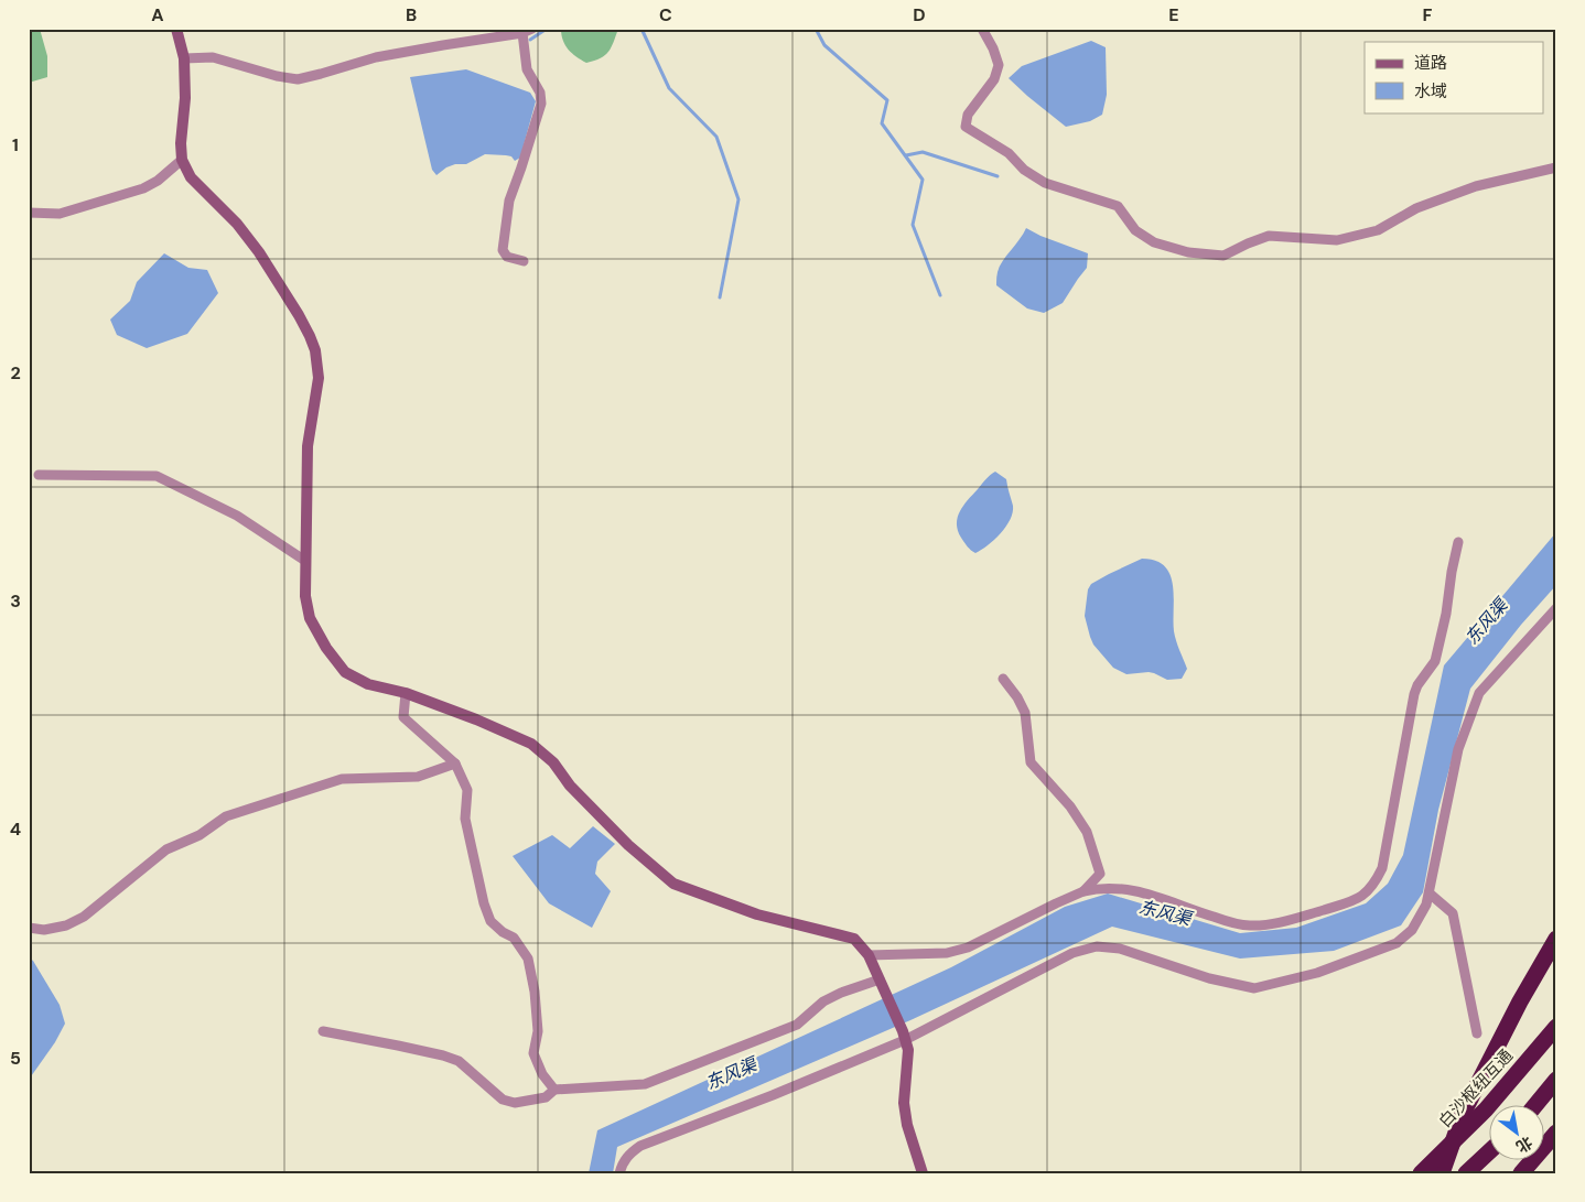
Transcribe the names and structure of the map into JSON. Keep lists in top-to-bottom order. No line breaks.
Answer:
{"streets":{"highway":["白沙枢纽互通"]},"water":["东风渠"],"legend":["道路","水域"],"north":"bottom right","grid":{"columns":["A","B","C","D","E","F"],"rows":["1","2","3","4","5"]}}
